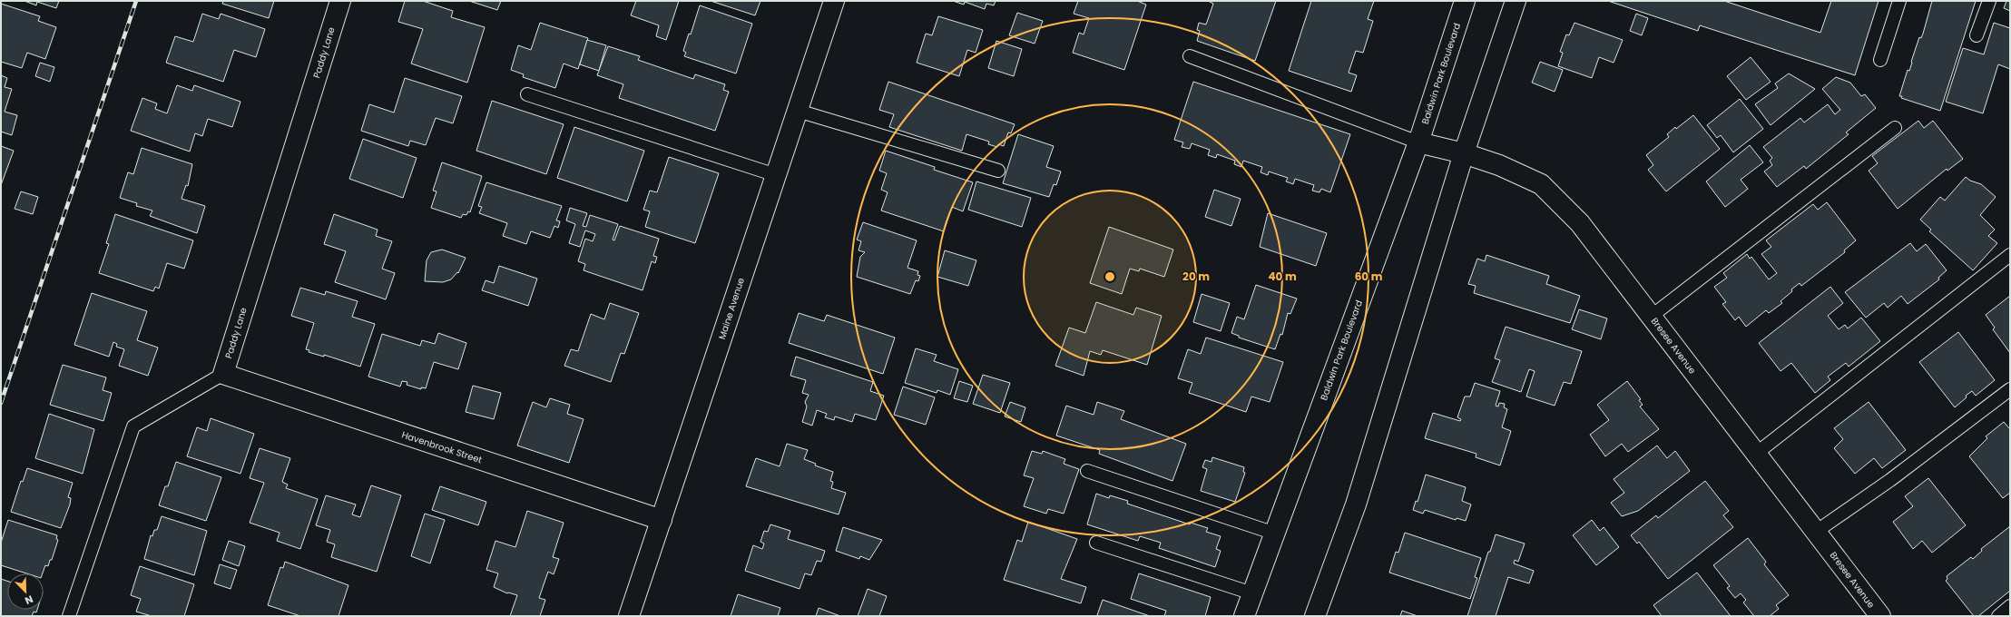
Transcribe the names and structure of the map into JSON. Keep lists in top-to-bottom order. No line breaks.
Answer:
{"streets":{"street":["Paddy Lane","Baldwin Park Boulevard","Maine Avenue","Bresee Avenue","Havenbrook Street"]},"crossings":[["Paddy Lane","Havenbrook Street"],["Baldwin Park Boulevard","Bresee Avenue"],["Maine Avenue","Havenbrook Street"]],"north":"bottom right","rings":["20 m","40 m","60 m"]}
